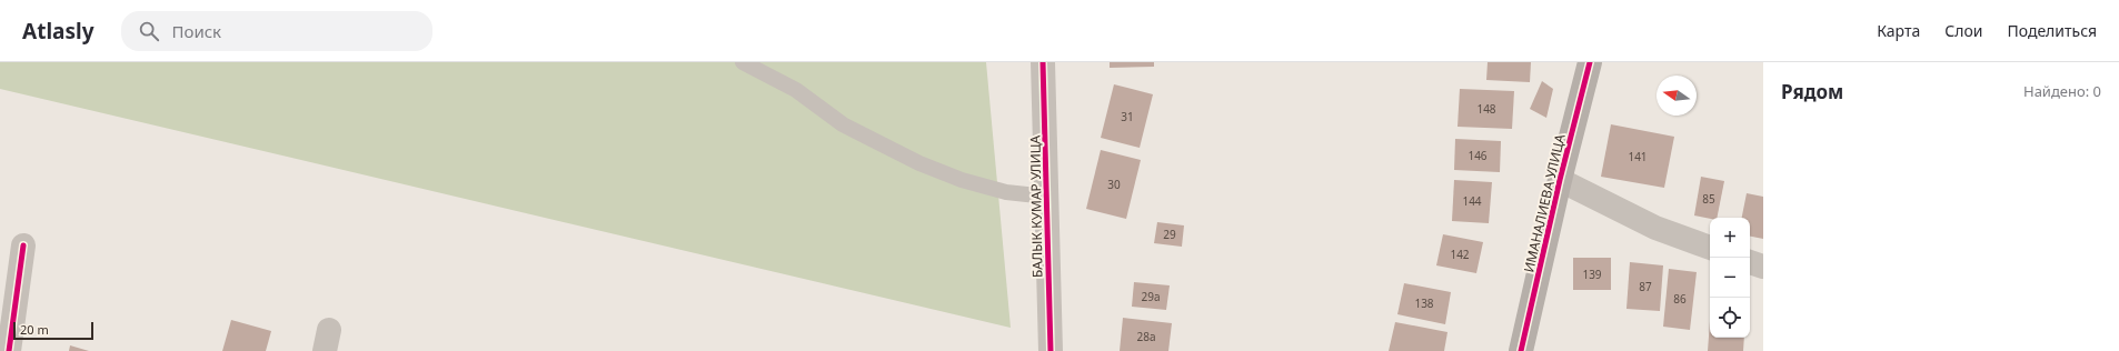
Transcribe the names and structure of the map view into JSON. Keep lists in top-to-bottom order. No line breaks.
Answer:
{"streets":{"street":["ИМАНАЛИЕВА УЛИЦА","БАЛЫК КУМАР УЛИЦА"]},"house_numbers":["148","31","146","141","30","85","144","29","142","139","87","29а","86","138","28а"],"scale_bar":"20 m","north":"left","page":{"header":"Atlasly","search":"Поиск","nav":["Карта","Слои","Поделиться"],"heading":["Рядом","Найдено: 0"],"map_buttons":["+","−"],"scale":"20 m"}}
